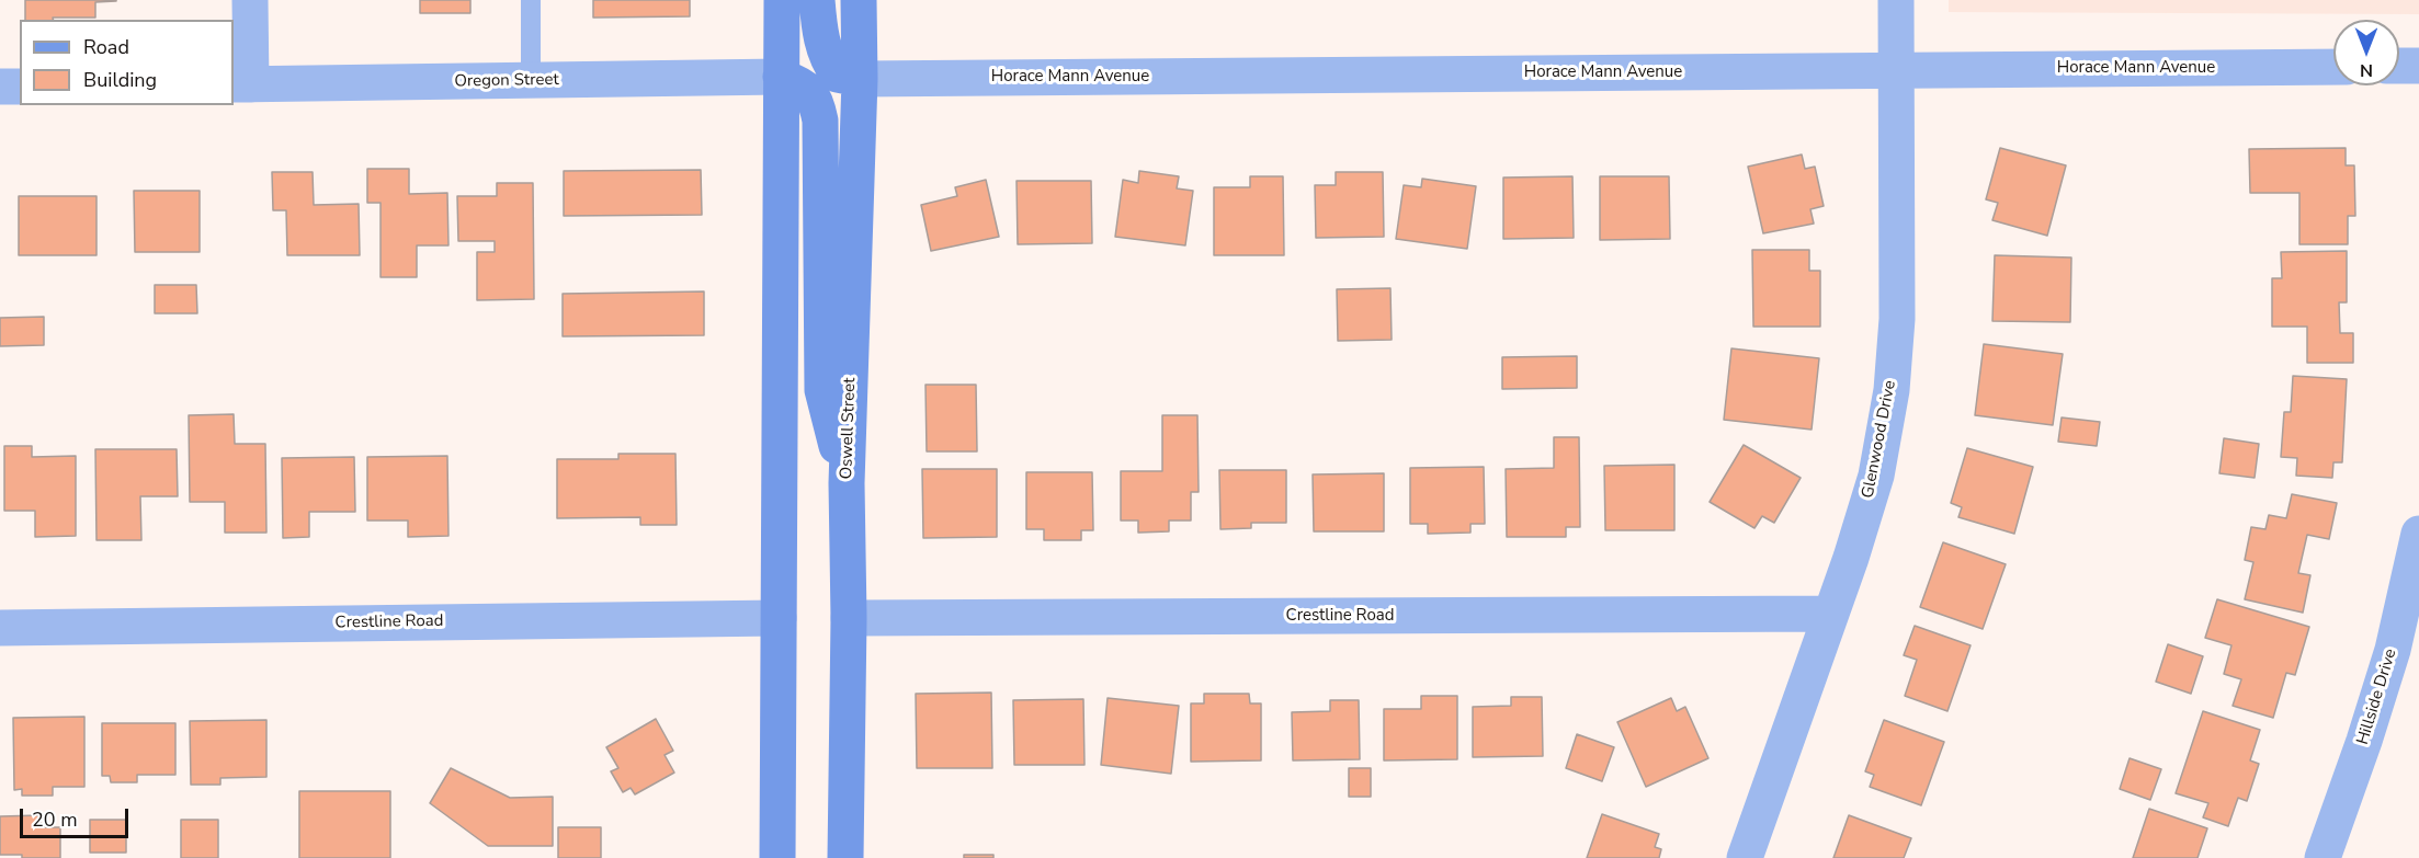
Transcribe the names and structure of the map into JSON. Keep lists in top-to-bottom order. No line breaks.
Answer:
{"streets":{"main road":["Oswell Street"],"street":["Horace Mann Avenue","Oregon Street","Glenwood Drive","Crestline Road","Hillside Drive"]},"crossings":[["Horace Mann Avenue","Oswell Street"],["Horace Mann Avenue","Glenwood Drive"],["Oswell Street","Crestline Road"],["Glenwood Drive","Crestline Road"]],"legend":["Road","Building"],"scale_bar":"20 m","north":"bottom"}
